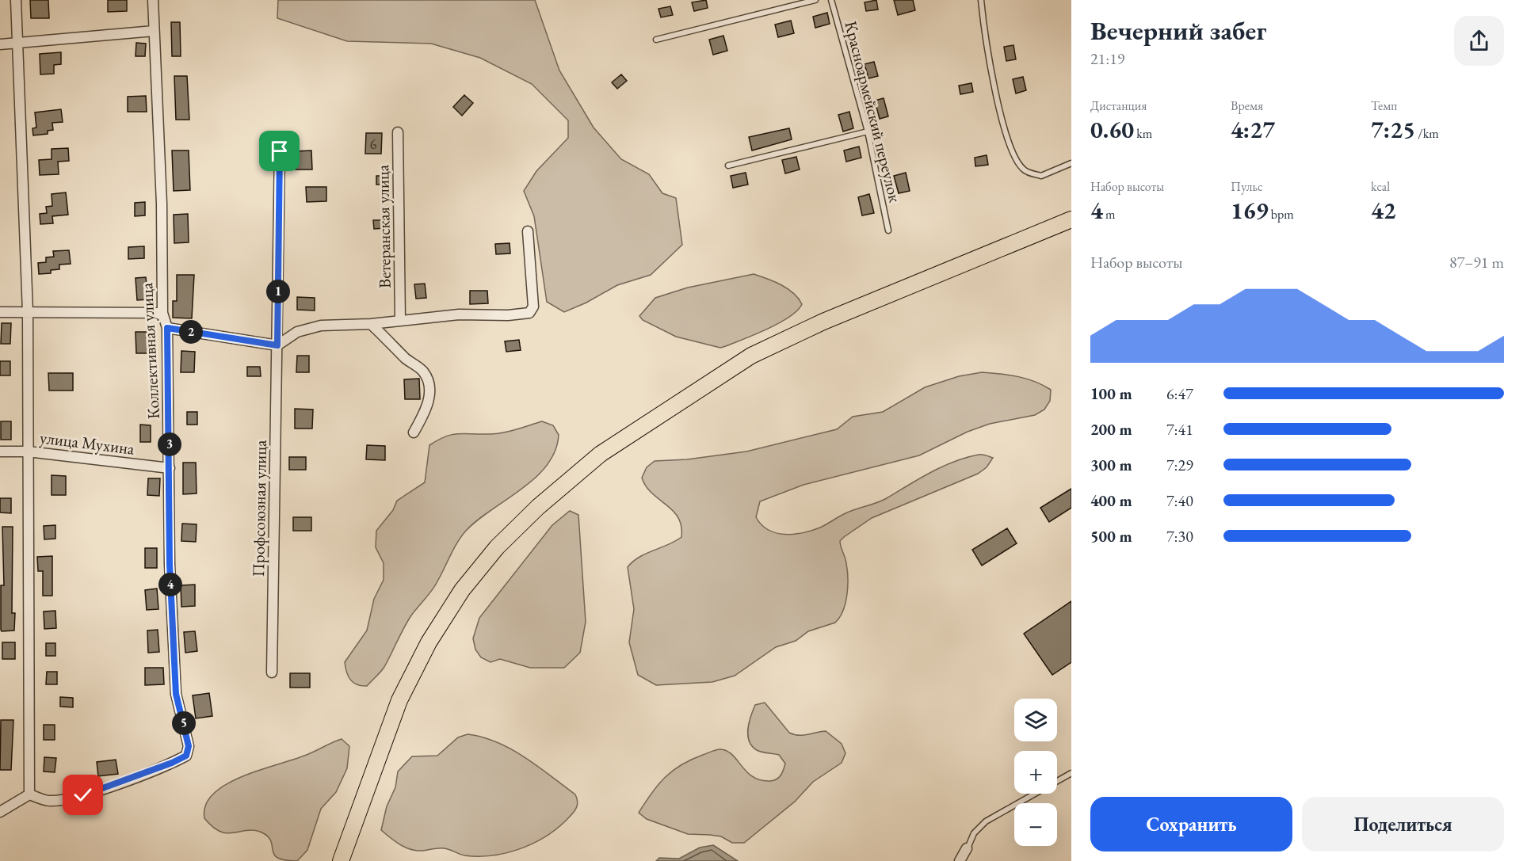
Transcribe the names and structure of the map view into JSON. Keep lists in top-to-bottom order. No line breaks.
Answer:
{"streets":{"street":["Ветеранская улица","Коллективная улица","улица Мухина","Профсоюзная улица"],"lane":["Красноармейский переулок"]},"crossings":[["Коллективная улица","улица Мухина"]],"house_numbers":["6"],"page":{"heading":["Вечерний забег","21:19"],"stats":[["Дистанция","0.60 km"],["Время","4:27"],["Темп","7:25 /km"],["Набор высоты","4 m"],["Пульс","169 bpm"],["kcal","42"]],"chart":["Набор высоты","87–91 m"],"pins":["1","2","3","4","5"],"list":[{"name":"100 m","note":"6:47"},{"name":"200 m","note":"7:41"},{"name":"300 m","note":"7:29"},{"name":"400 m","note":"7:40"},{"name":"500 m","note":"7:30"}],"map_buttons":["+","−"],"buttons":["Сохранить","Поделиться"]}}
